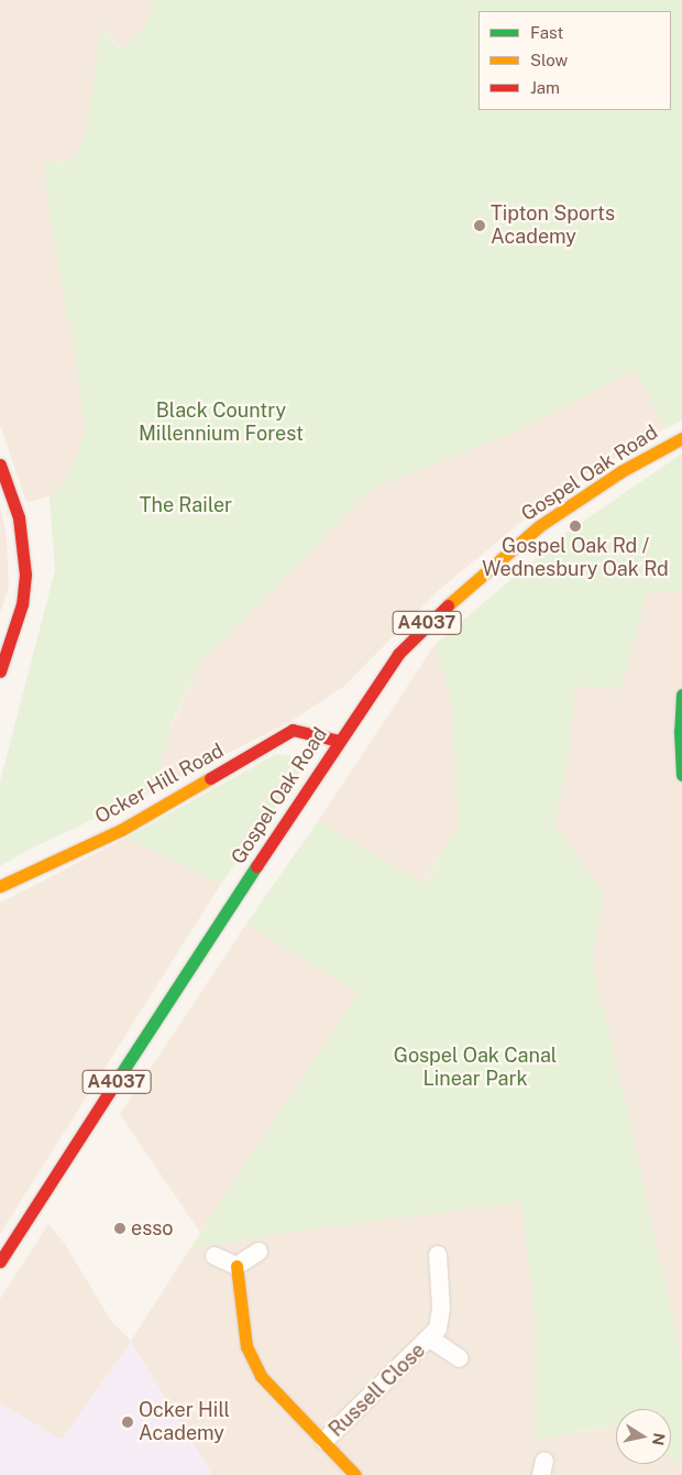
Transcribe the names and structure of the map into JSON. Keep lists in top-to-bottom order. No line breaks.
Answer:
{"streets":{"main road":["Gospel Oak Road","A4037","Ocker Hill Road"],"street":["Russell Close"]},"crossings":[["Gospel Oak Road","Ocker Hill Road"]],"parks":["Black Country Millennium Forest","The Railer","Gospel Oak Canal Linear Park"],"places":["Tipton Sports Academy","Gospel Oak Rd / Wednesbury Oak Rd","esso","Ocker Hill Academy"],"legend":["Fast","Slow","Jam"],"north":"right"}
